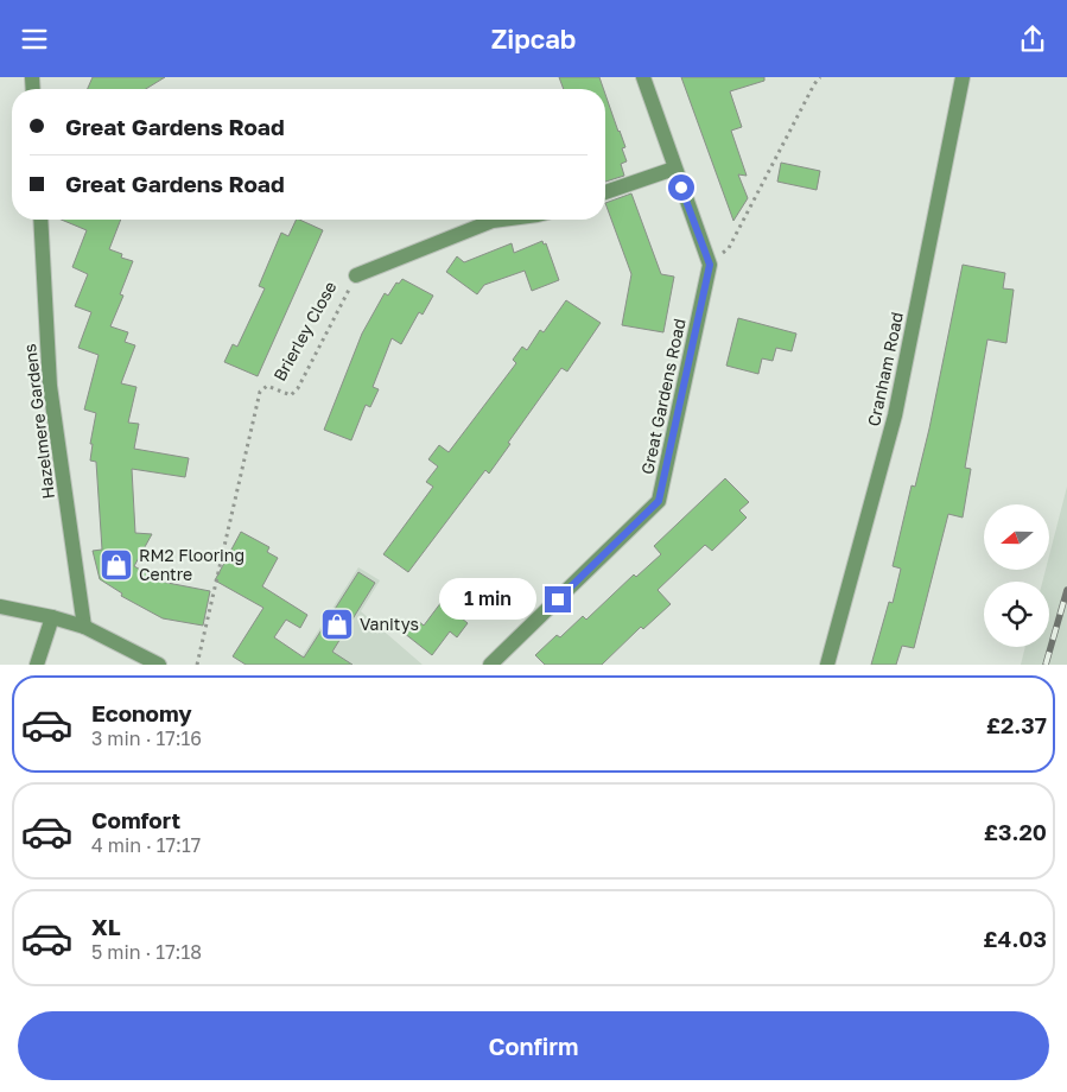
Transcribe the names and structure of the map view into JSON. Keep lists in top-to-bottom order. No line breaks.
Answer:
{"streets":{"street":["Brierley Close","Cranham Road","Great Gardens Road","Hazelmere Gardens"]},"places":{"shop":["RM2 Flooring Centre","Vanitys"]},"north":"left","page":{"header":"Zipcab","banner":["Great Gardens Road","Great Gardens Road"],"bubble":"1 min","list":[{"name":"Economy","note":"3 min · 17:16","value":"£2.37"},{"name":"Comfort","note":"4 min · 17:17","value":"£3.20"},{"name":"XL","note":"5 min · 17:18","value":"£4.03"}],"buttons":"Confirm"}}
